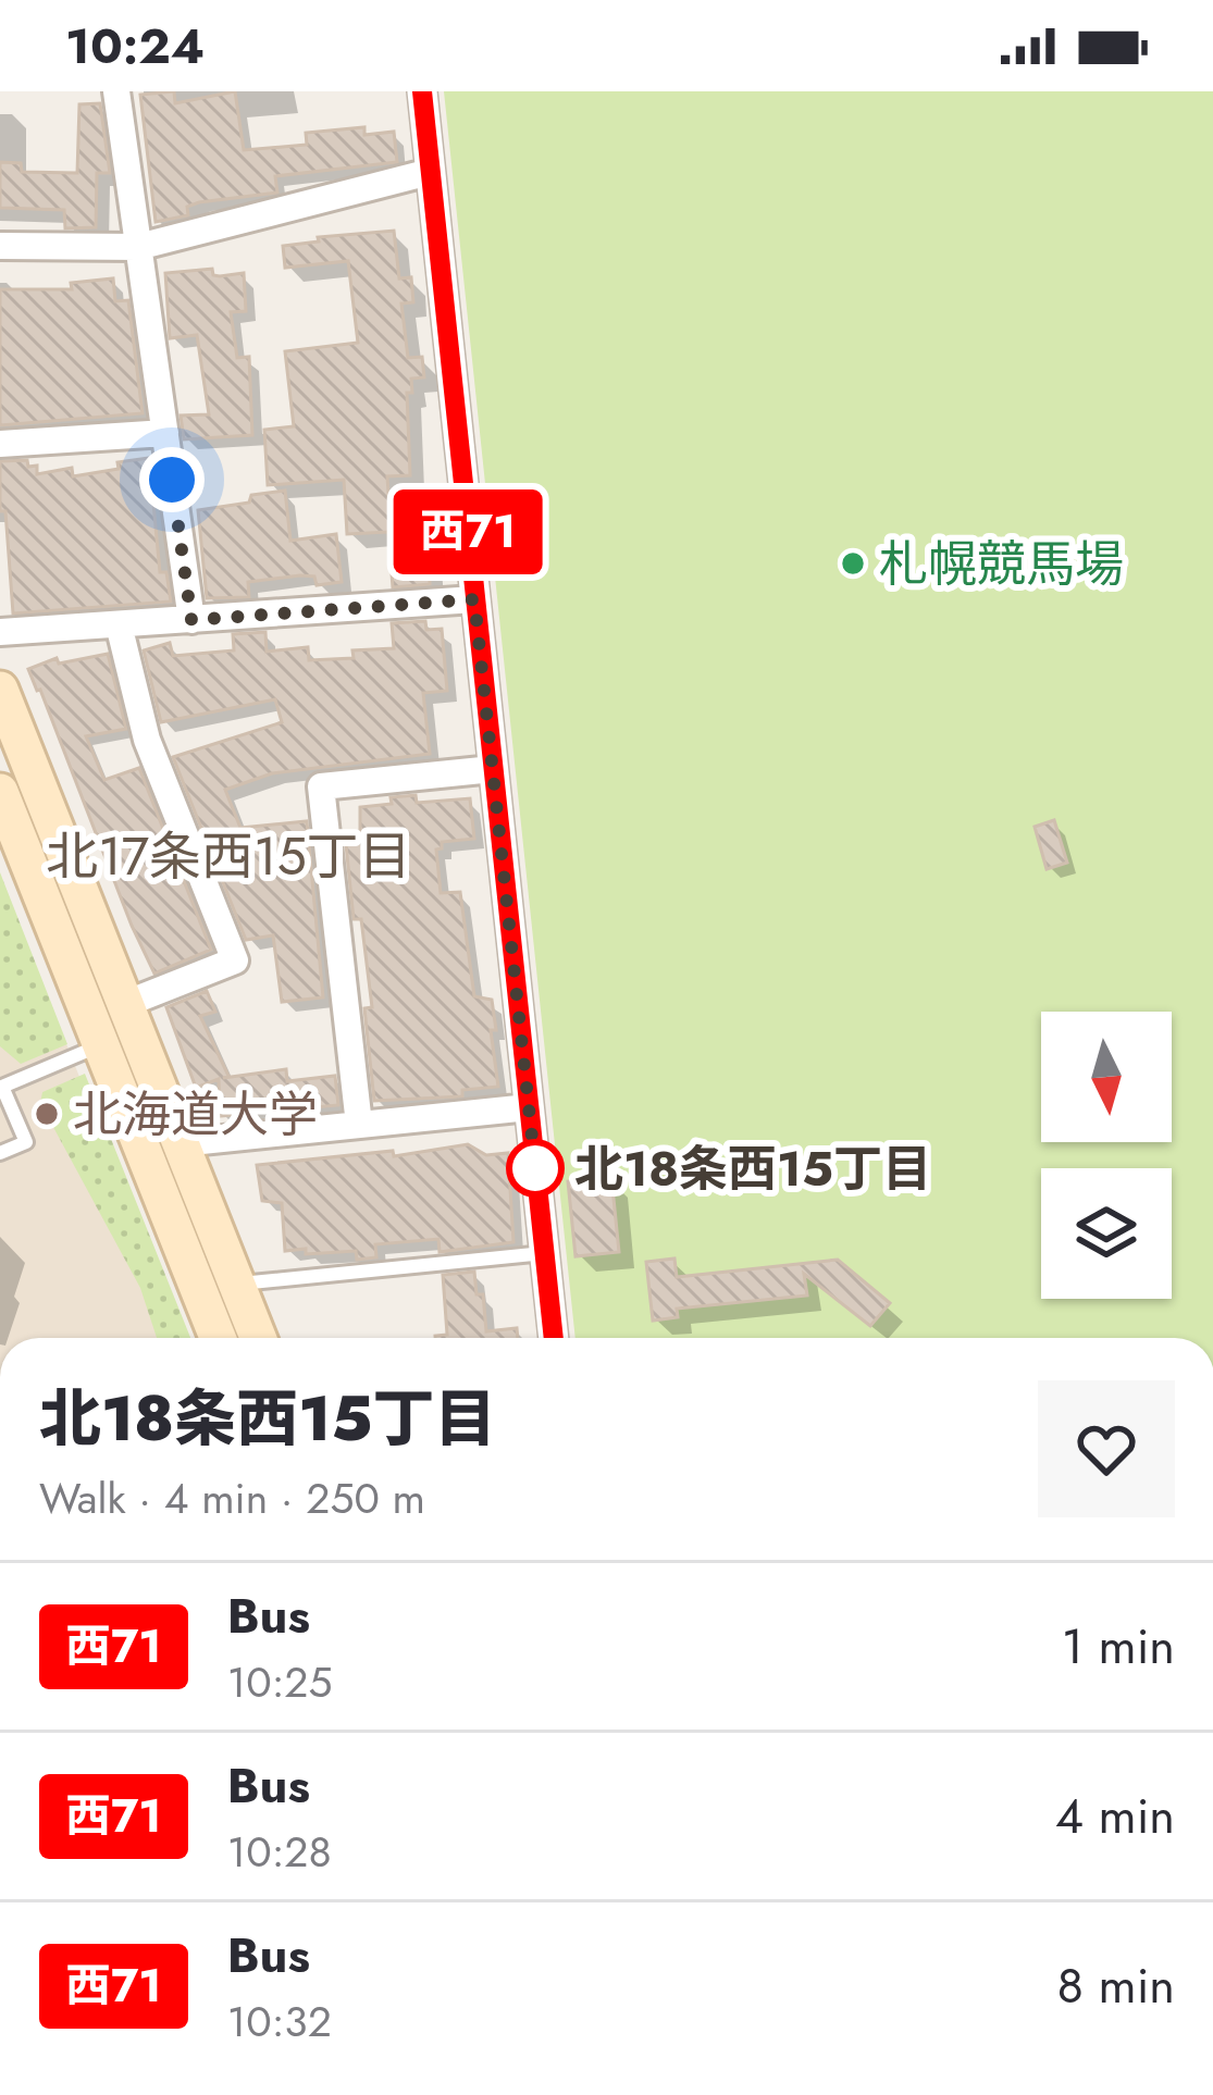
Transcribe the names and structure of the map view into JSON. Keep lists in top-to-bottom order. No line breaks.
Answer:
{"districts":["北17条西15丁目"],"places":["札幌競馬場","北海道大学","北18条西15丁目"],"lines":["bus line 西71"],"north":"bottom","page":{"status":"10:24","on_map":"西71","heading":["北18条西15丁目","Walk · 4 min · 250 m"],"list":[{"mark":"西71","name":"Bus","note":"10:25","value":"1 min"},{"mark":"西71","name":"Bus","note":"10:28","value":"4 min"},{"mark":"西71","name":"Bus","note":"10:32","value":"8 min"}]}}
